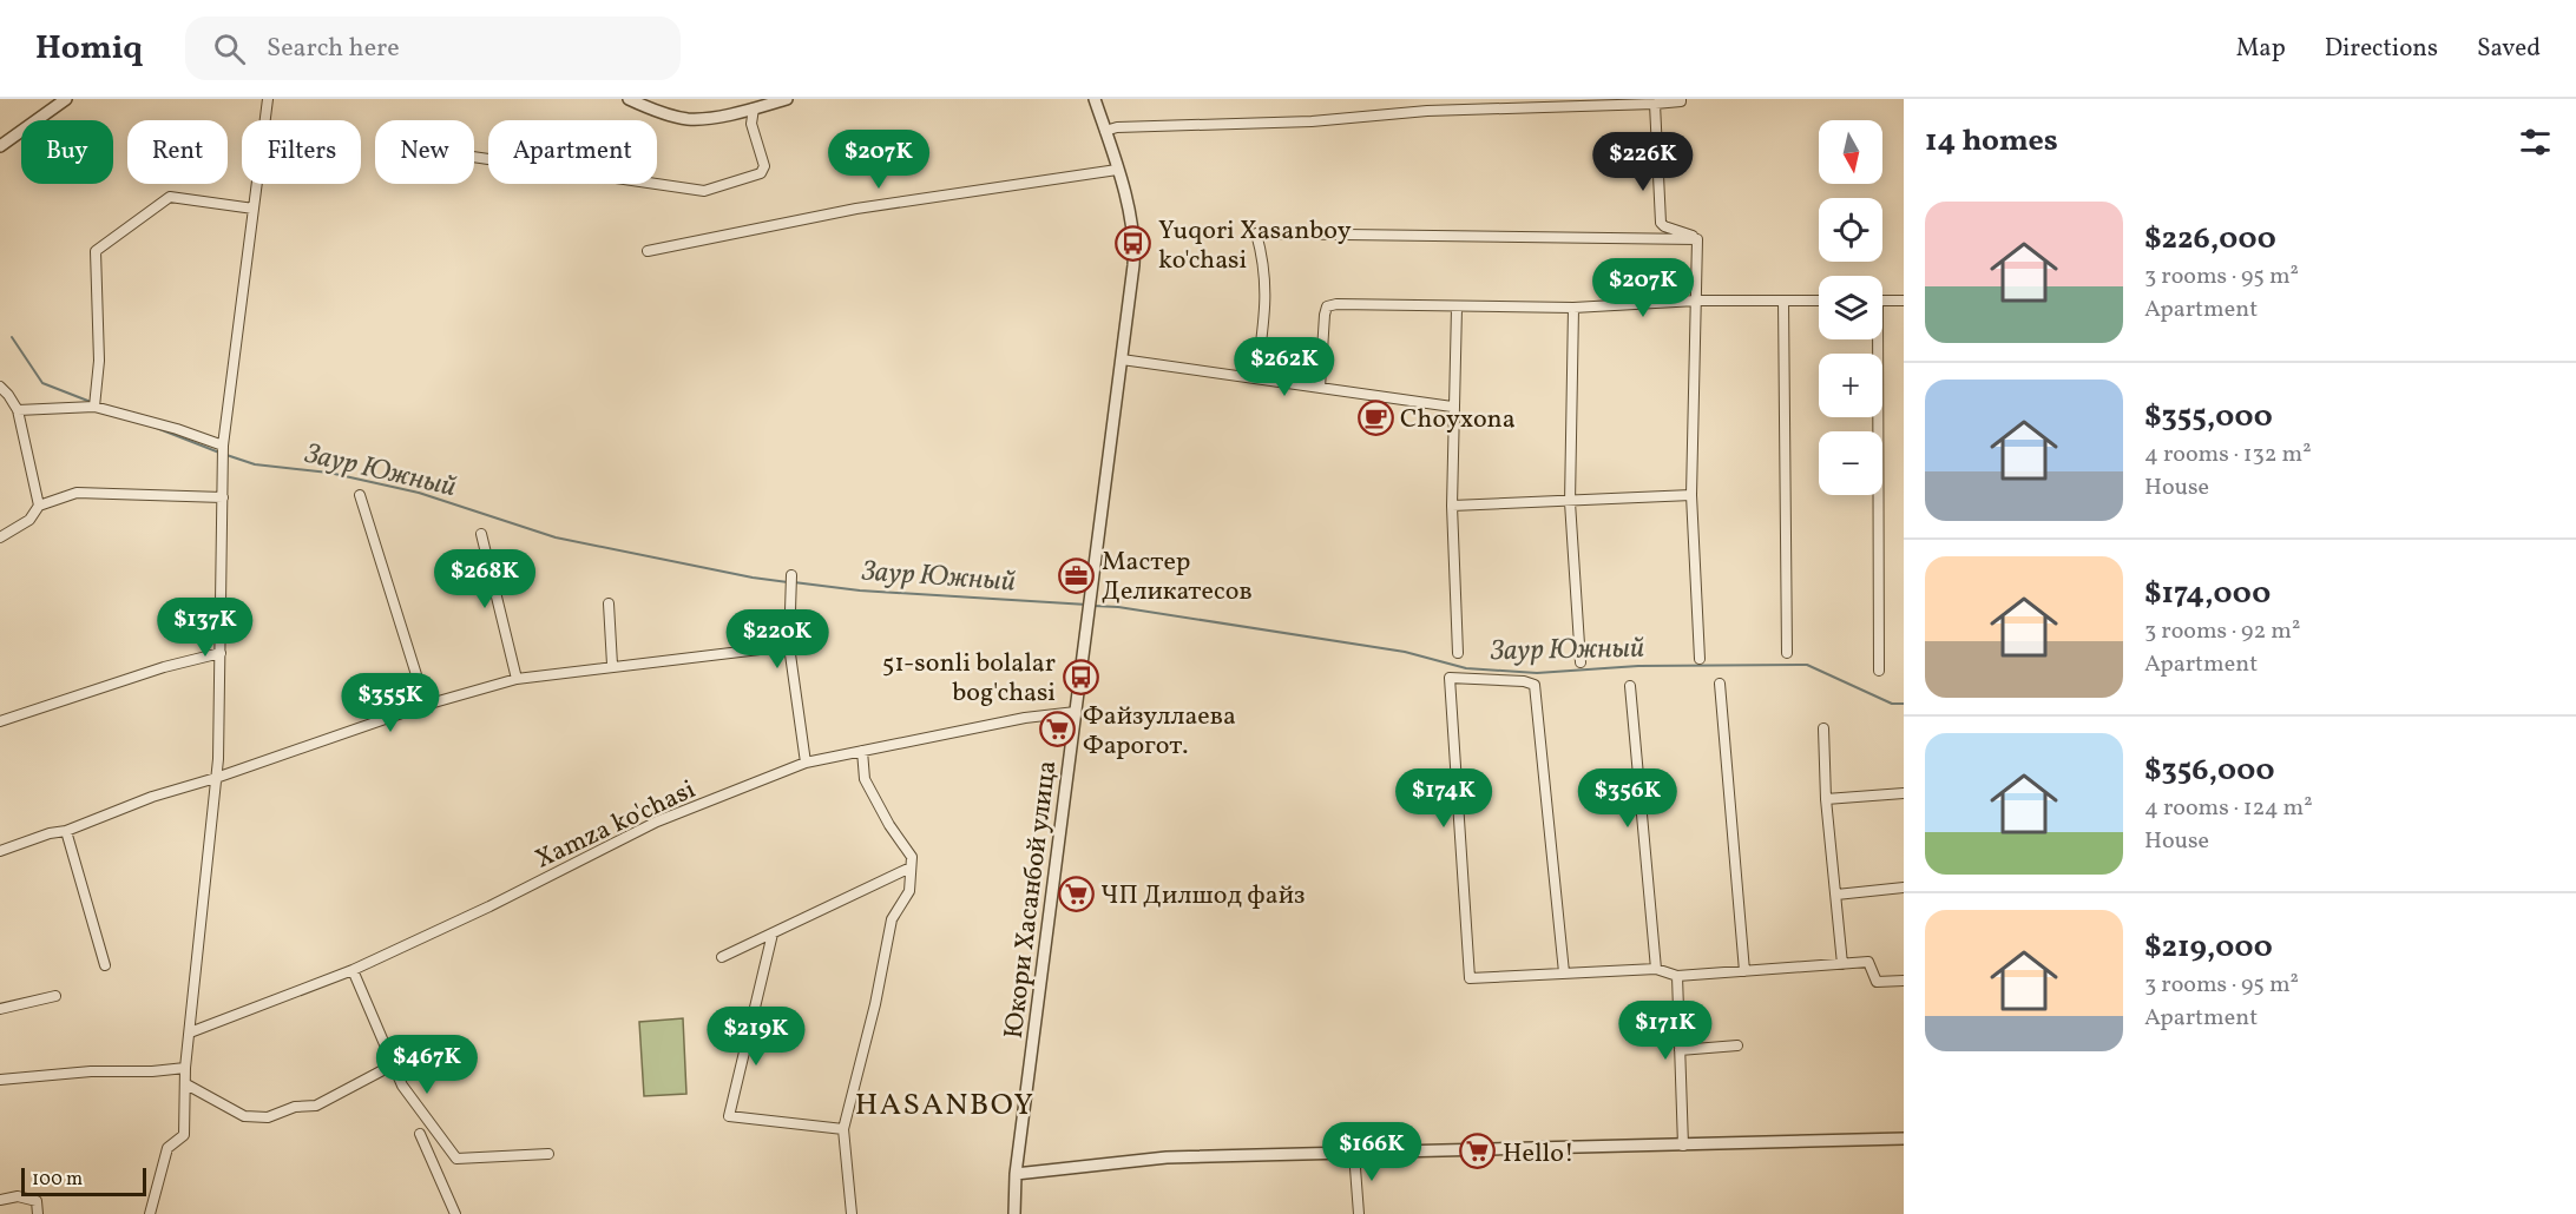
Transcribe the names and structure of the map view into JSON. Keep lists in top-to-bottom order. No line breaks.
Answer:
{"streets":{"street":["Xamza ko'chasi","Юкори Хасанбой улица"]},"crossings":[["Xamza ko'chasi","Юкори Хасанбой улица"]],"districts":["HASANBOY"],"water":["Заур Южный"],"places":{"bus stop":["Yuqori Xasanboy ko'chasi","51-sonli bolalar bog'chasi"],"cafe":["Choyxona"],"office":["Мастер Деликатесов"],"supermarket":["Файзуллаева Фарогот.","ЧП Дилшод файз","Hello!"]},"scale_bar":"100 m","north":"bottom","page":{"header":"Homiq","search":"Search here","nav":["Map","Directions","Saved"],"heading":"14 homes","map_buttons":["+","−"],"chip":["Buy","Rent","Filters","New","Apartment"],"price":["$207K","$226K","$207K","$262K","$268K","$137K","$220K","$355K","$174K","$356K","$171K","$219K","$467K","$166K"],"list":[{"name":"$226,000","note":"3 rooms · 95 m² · Apartment"},{"name":"$355,000","note":"4 rooms · 132 m² · House"},{"name":"$174,000","note":"3 rooms · 92 m² · Apartment"},{"name":"$356,000","note":"4 rooms · 124 m² · House"},{"name":"$219,000","note":"3 rooms · 95 m² · Apartment"}],"scale":"100 m"}}
